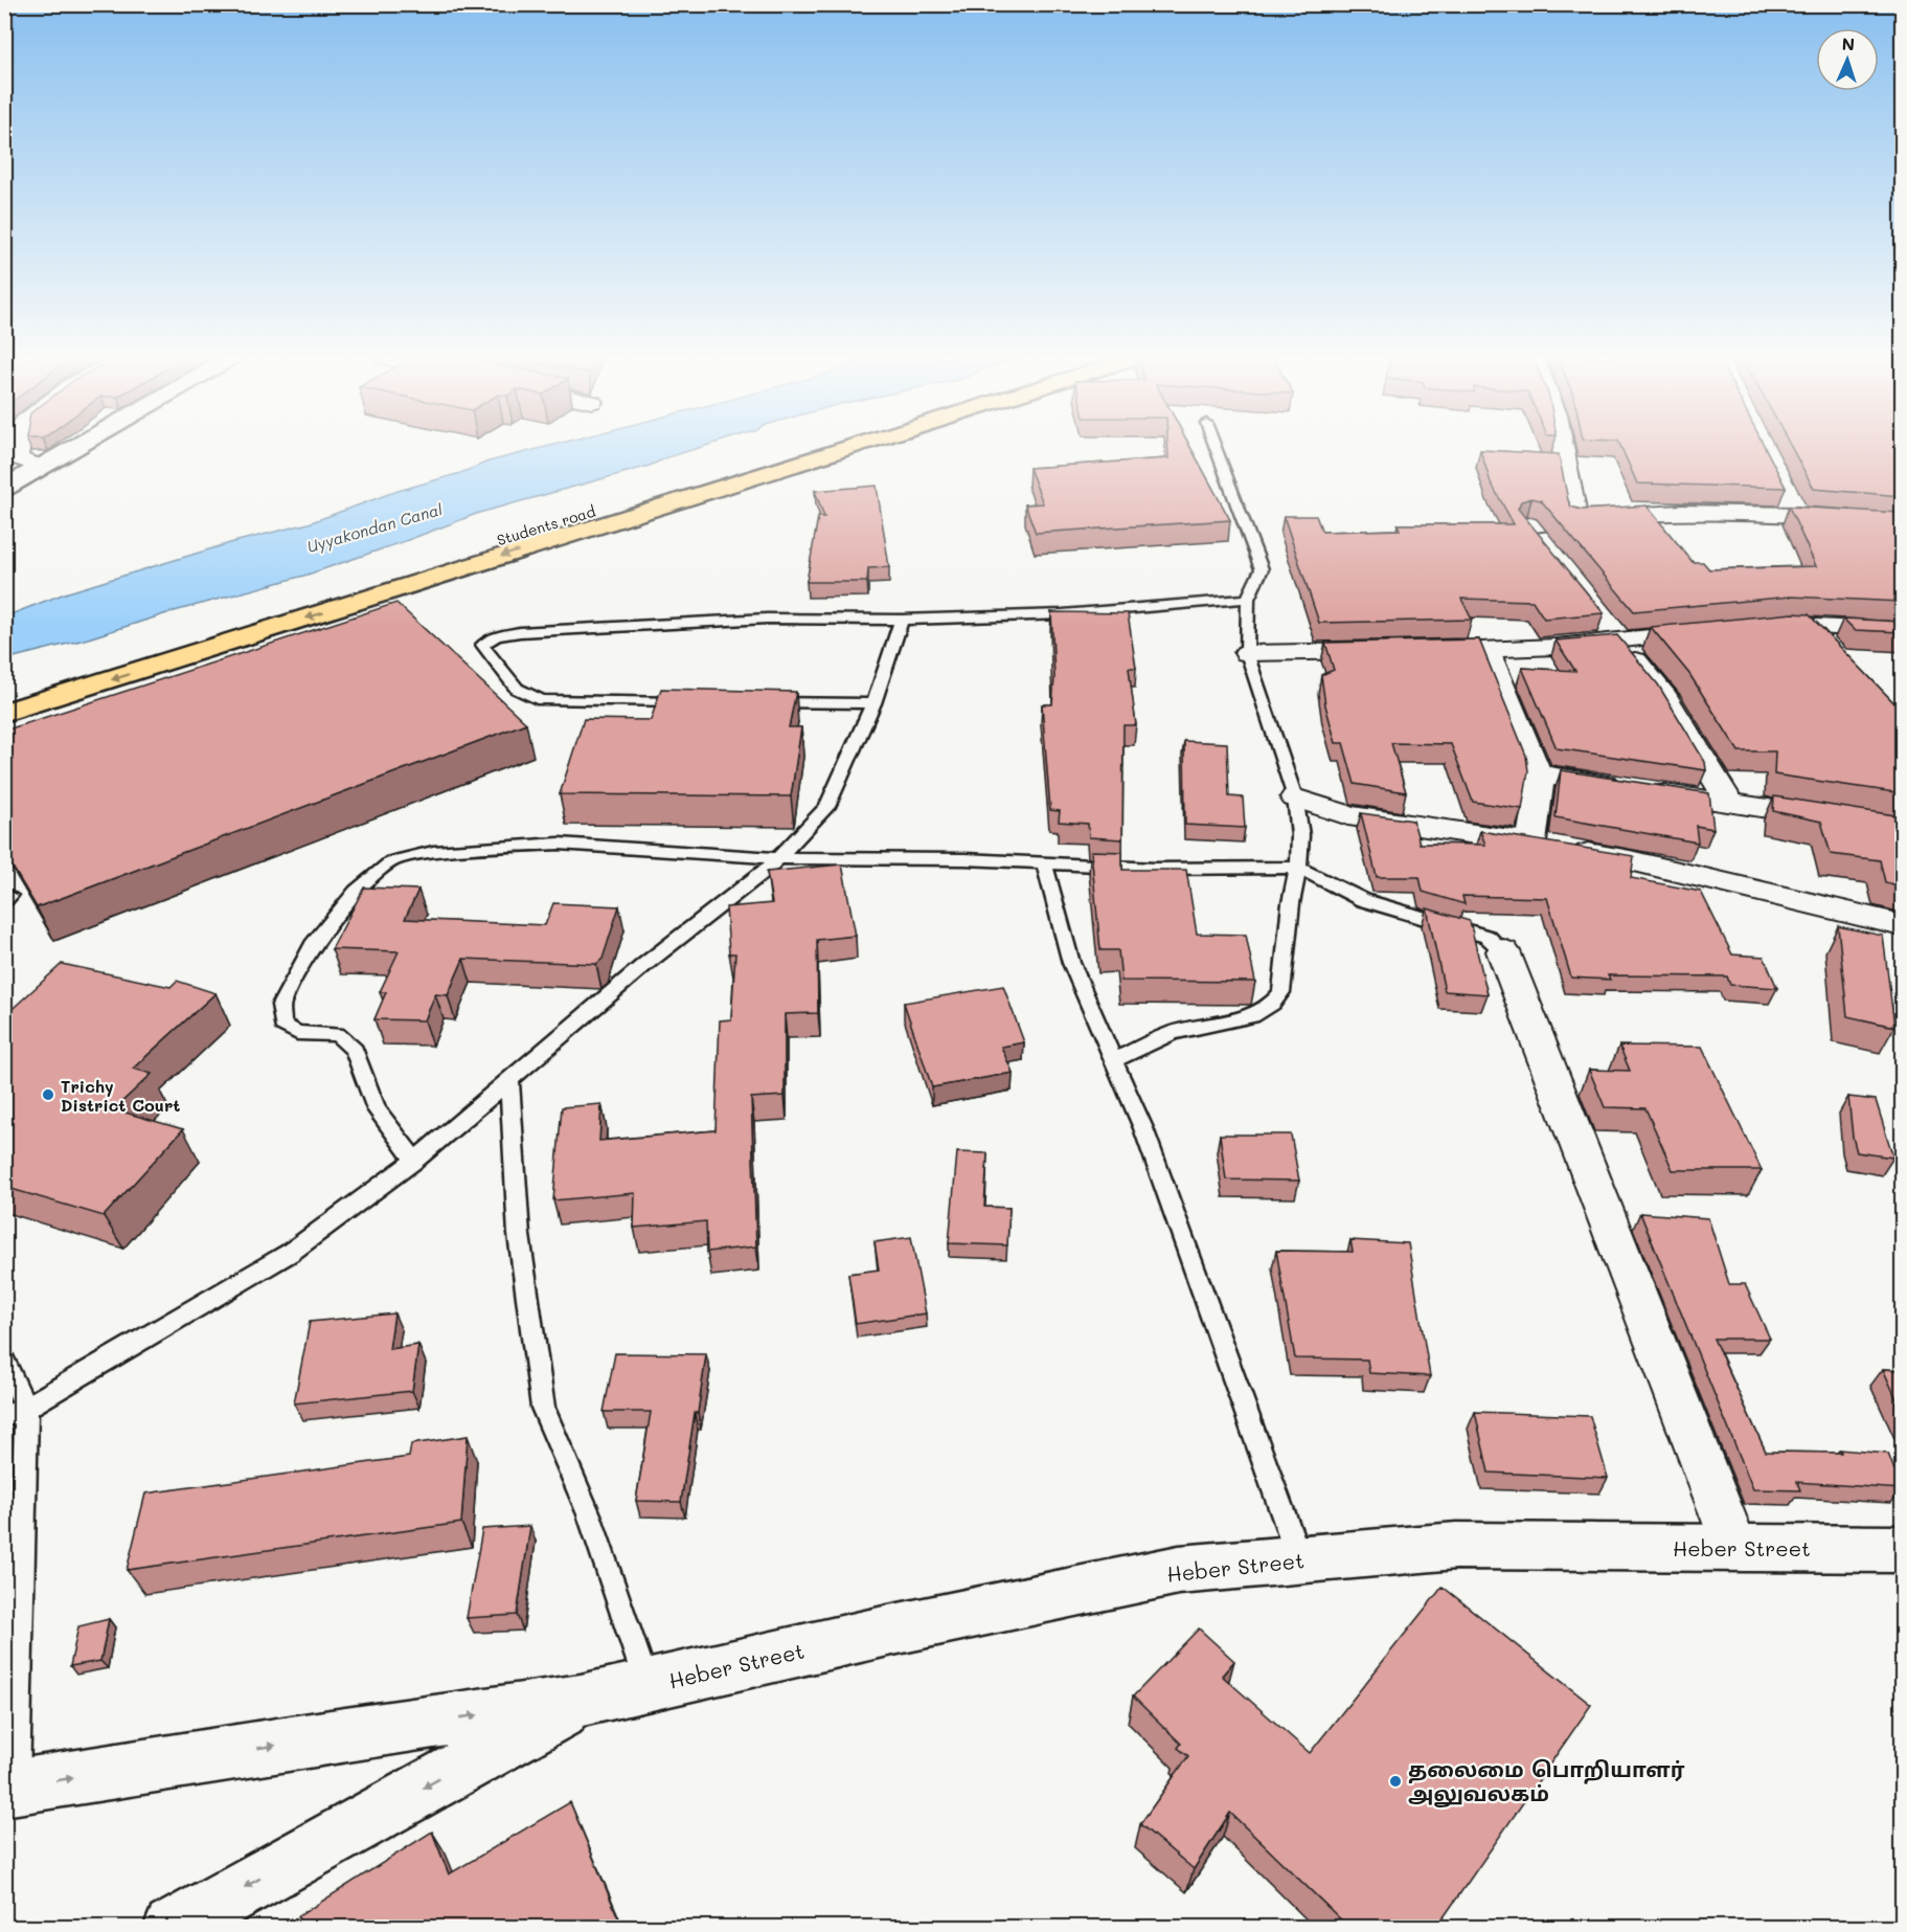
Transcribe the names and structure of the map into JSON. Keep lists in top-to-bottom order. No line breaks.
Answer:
{"streets":{"main road":["Students road"],"street":["Heber Street"]},"water":["Uyyakondan Canal"],"places":["Trichy District Court","தலைமை பொறியாளர் அலுவலகம்"],"north":"top"}
